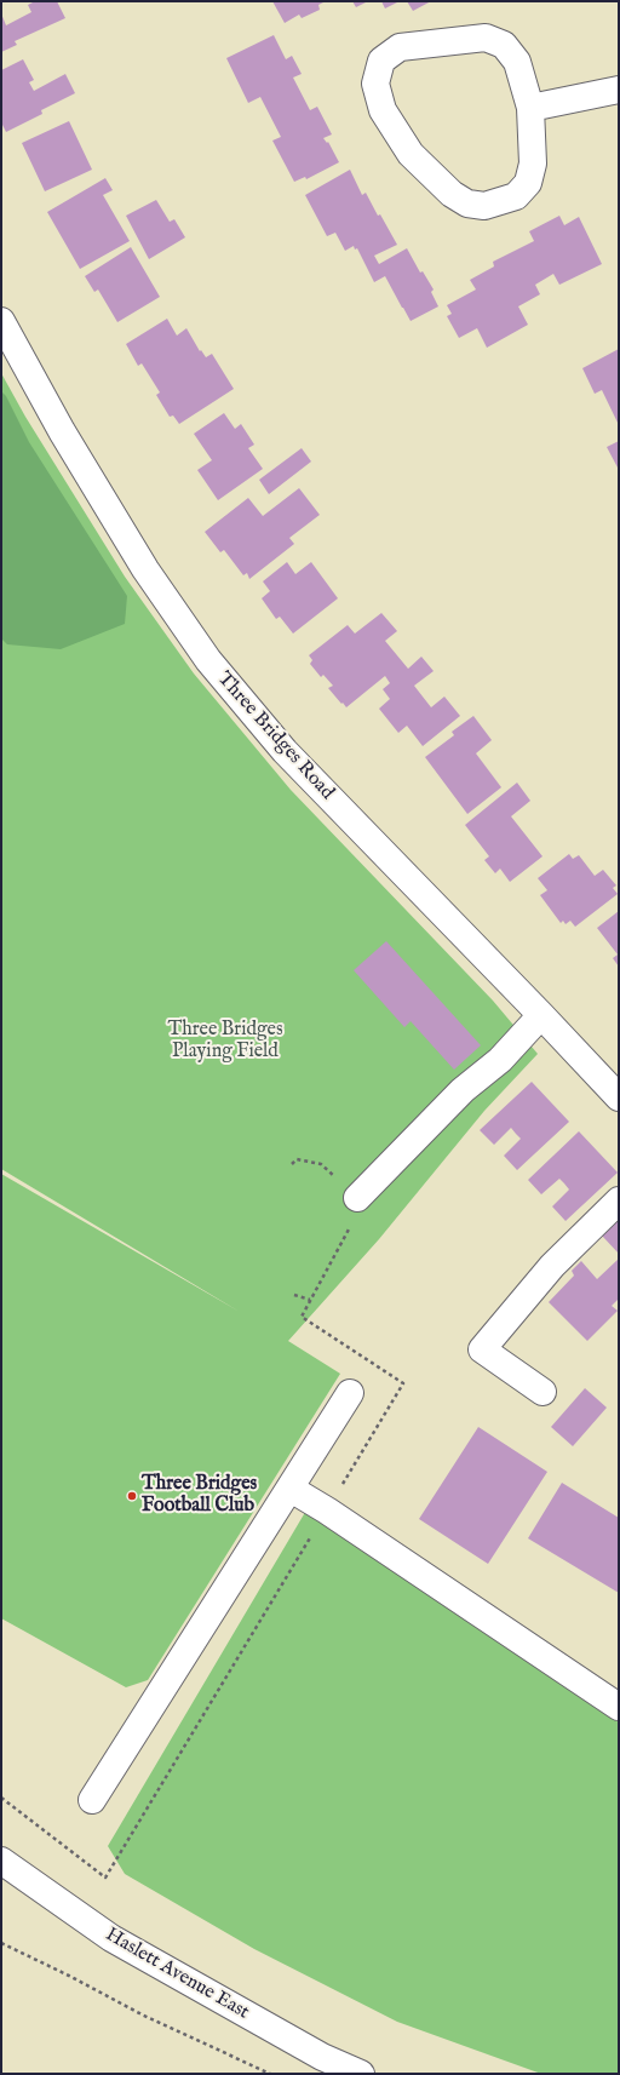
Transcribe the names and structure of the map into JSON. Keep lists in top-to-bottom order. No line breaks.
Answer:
{"streets":{"street":["Three Bridges Road","Haslett Avenue East"]},"parks":["Three Bridges Playing Field"],"places":["Three Bridges Football Club"]}
